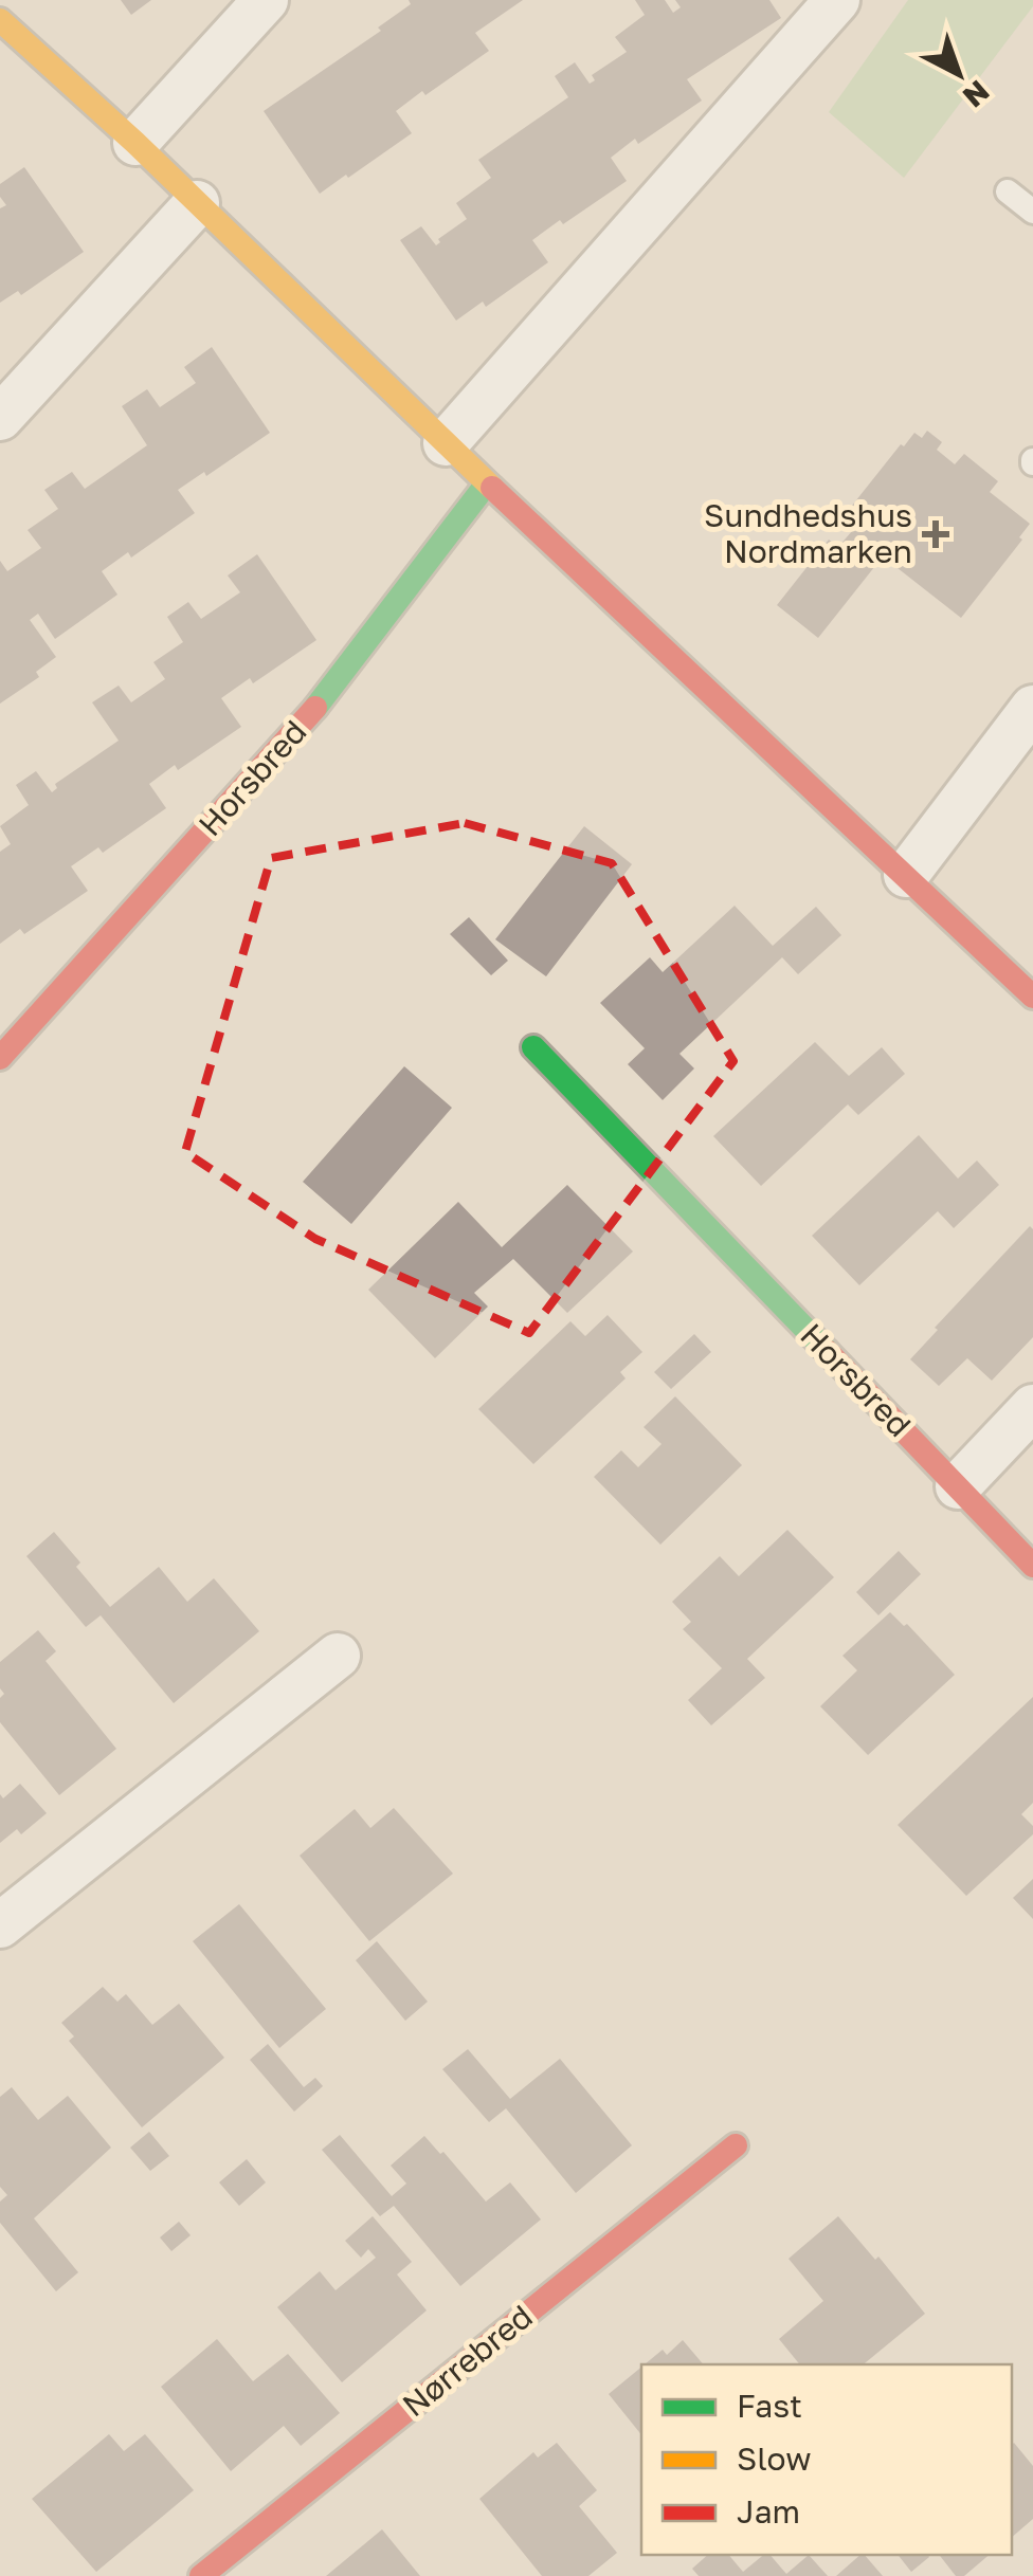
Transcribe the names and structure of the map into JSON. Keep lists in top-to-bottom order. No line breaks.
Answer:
{"streets":{"street":["Horsbred","Nørrebred"]},"places":{"health":["Sundhedshus Nordmarken"]},"legend":["Fast","Slow","Jam"],"north":"bottom right"}
